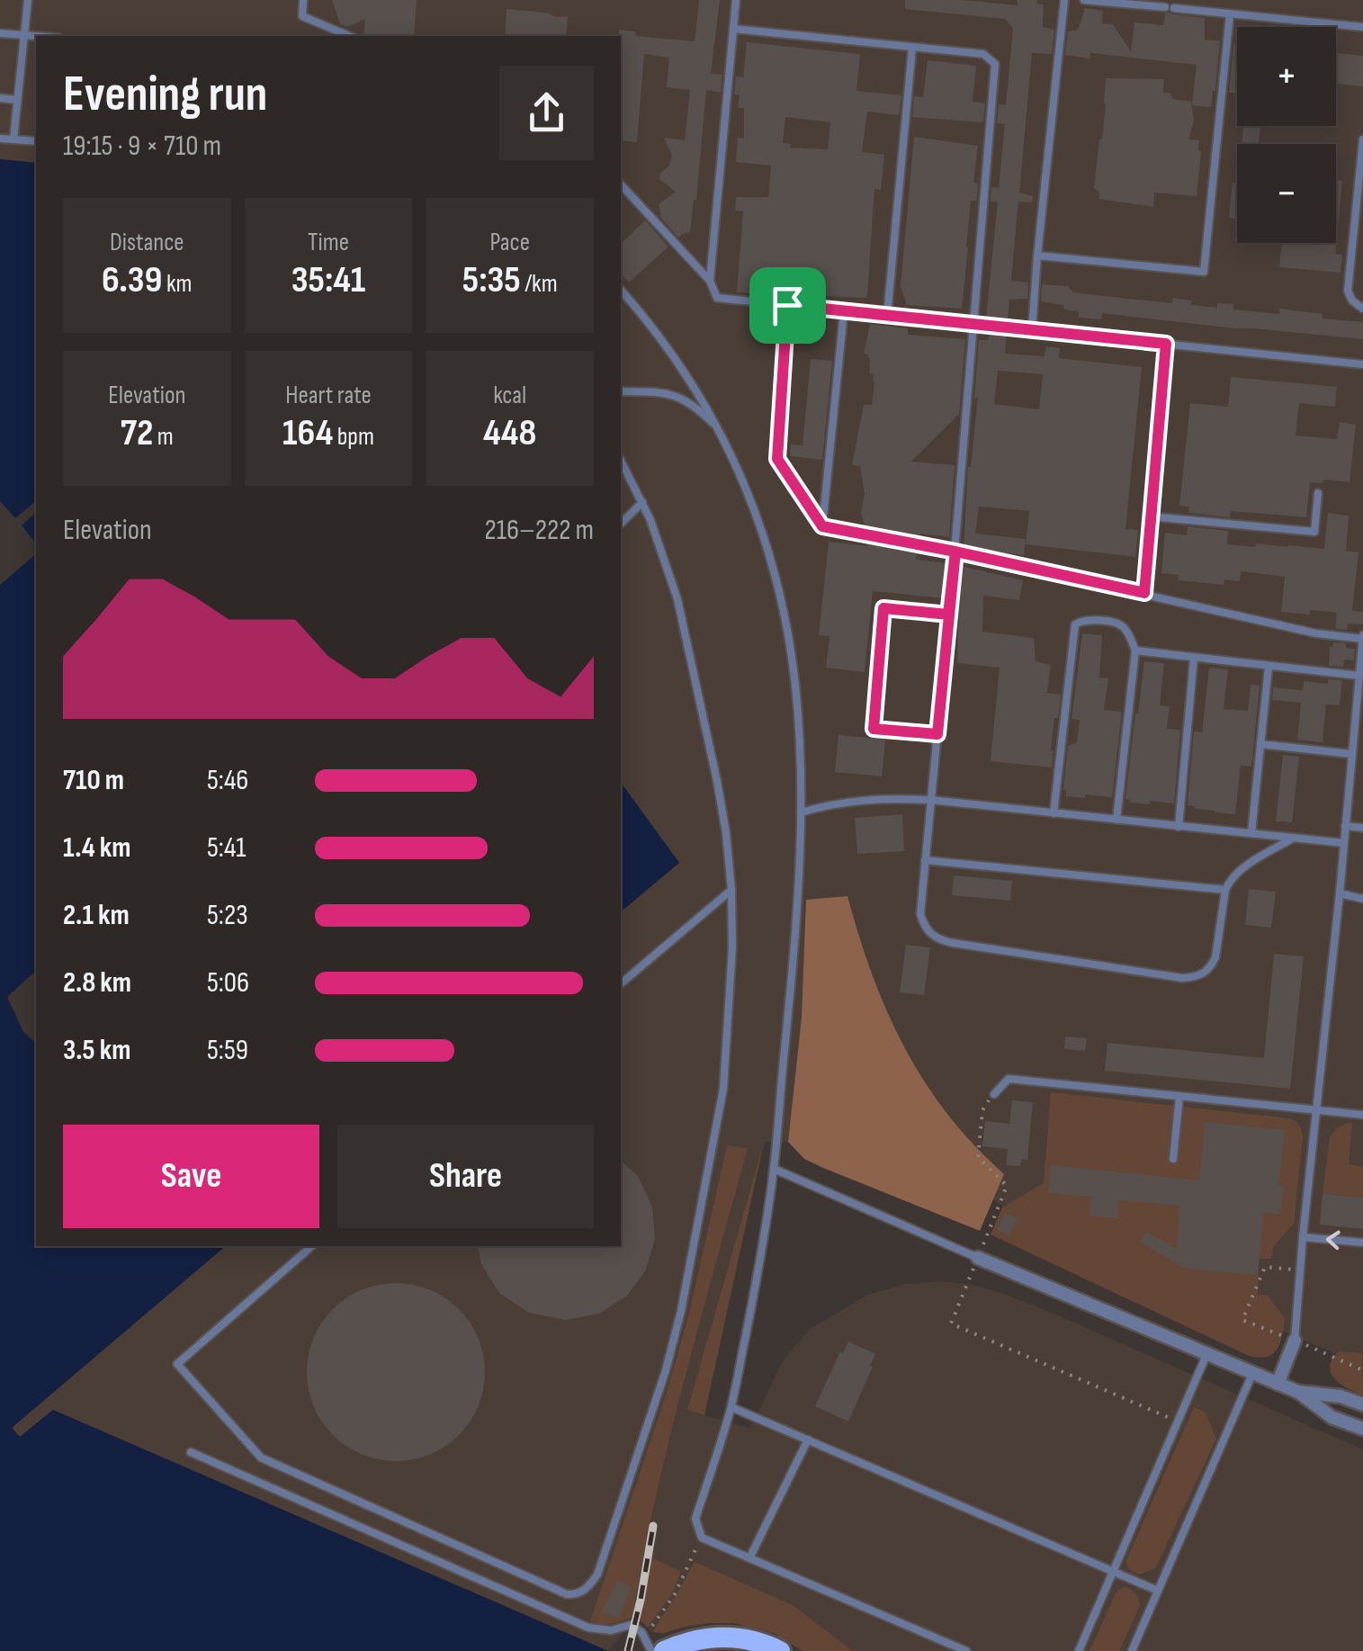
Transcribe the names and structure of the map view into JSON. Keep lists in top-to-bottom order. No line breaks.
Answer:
{"page":{"map_buttons":["+","−"],"heading":["Evening run","19:15 · 9 × 710 m"],"stats":[["Distance","6.39 km"],["Time","35:41"],["Pace","5:35 /km"],["Elevation","72 m"],["Heart rate","164 bpm"],["kcal","448"]],"chart":["Elevation","216–222 m"],"list":[{"name":"710 m","note":"5:46"},{"name":"1.4 km","note":"5:41"},{"name":"2.1 km","note":"5:23"},{"name":"2.8 km","note":"5:06"},{"name":"3.5 km","note":"5:59"}],"buttons":["Save","Share"]}}
